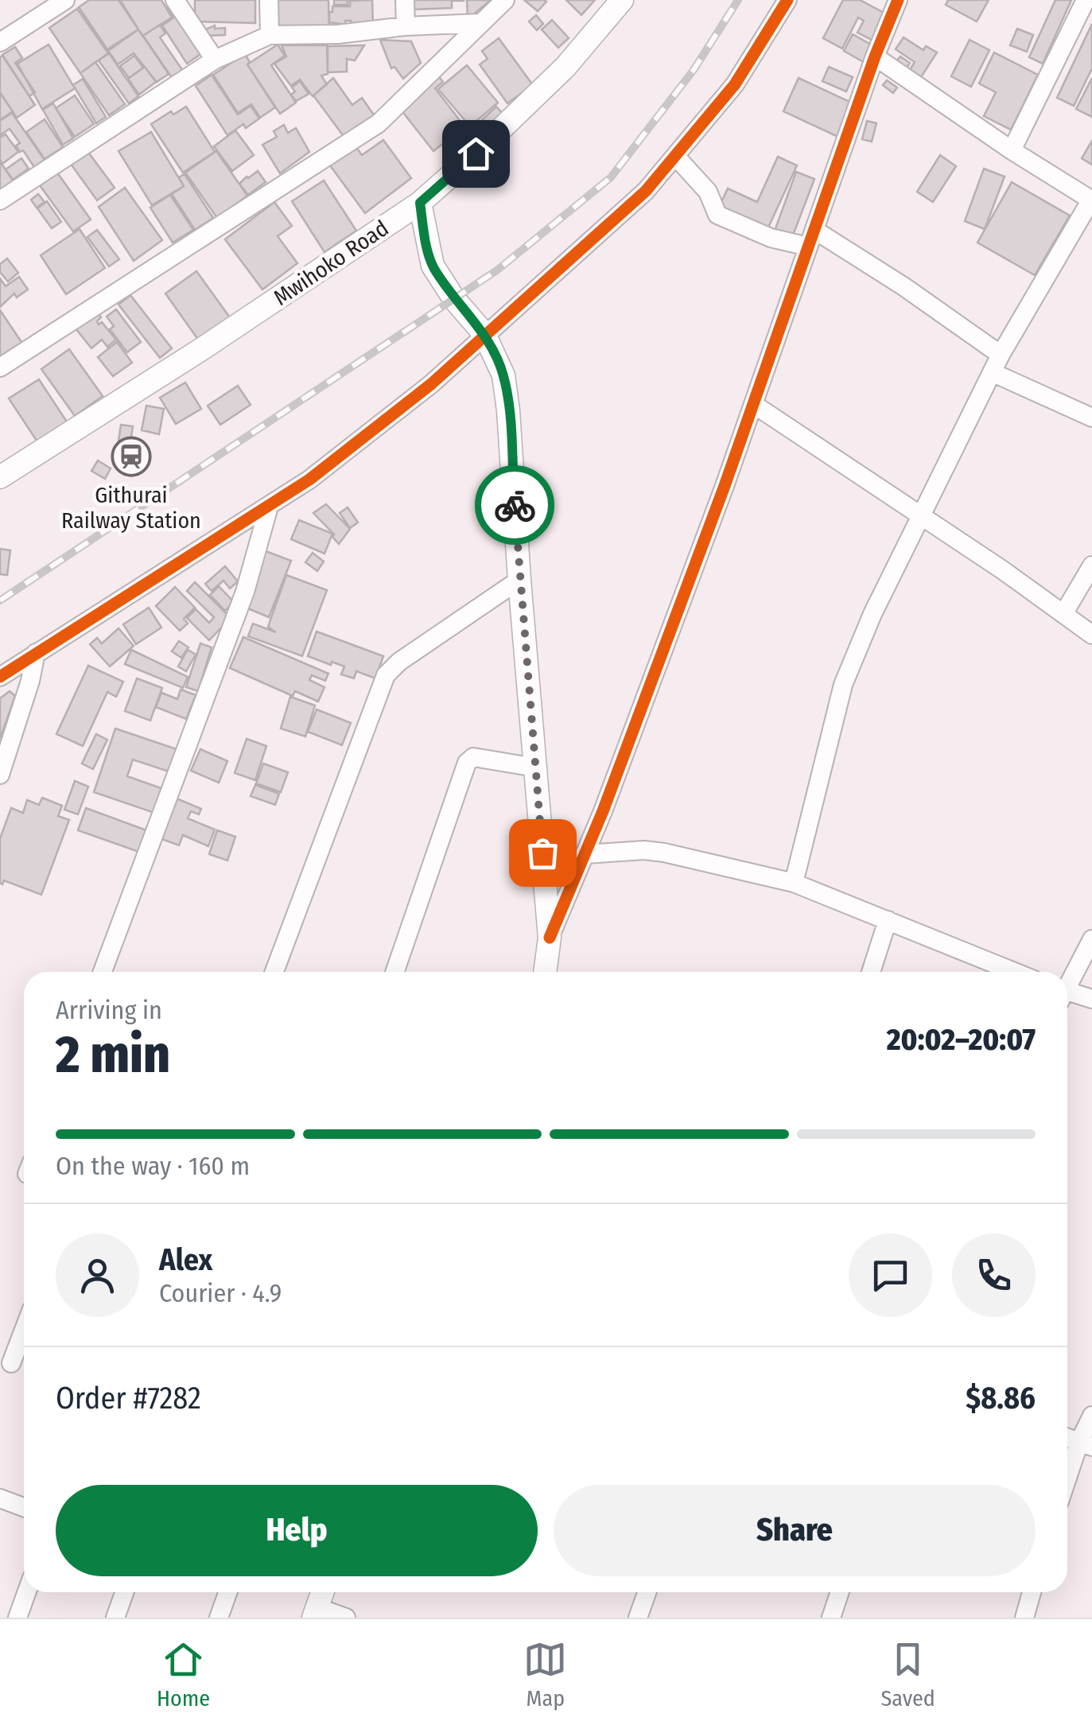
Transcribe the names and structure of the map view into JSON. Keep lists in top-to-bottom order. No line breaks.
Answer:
{"streets":{"street":["Mwihoko Road"]},"places":{"station":["Githurai Railway Station"]},"page":{"heading":["2 min","Arriving in","20:02–20:07"],"panel":["Alex","Courier · 4.9","Order #7282","$8.86"],"bar":"On the way · 160 m","buttons":["Help","Share"],"tabs":["Home","Map","Saved"]}}
